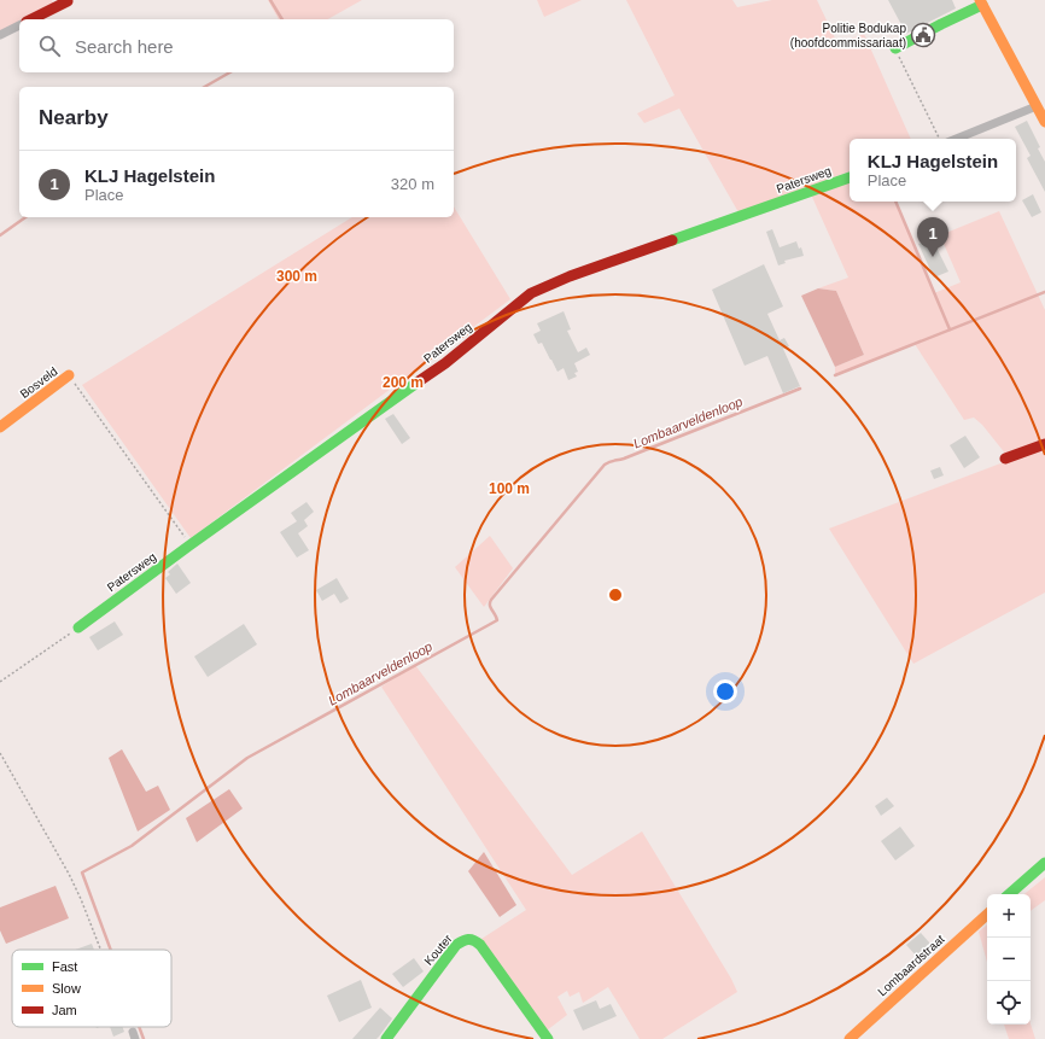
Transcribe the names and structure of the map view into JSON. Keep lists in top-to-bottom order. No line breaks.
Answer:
{"streets":{"street":["Patersweg","Bosveld","Kouter","Lombaardstraat"]},"water":["Lombaarveldenloop"],"places":{"public building":["Politie Bodukap (hoofdcommissariaat)"]},"legend":["Fast","Slow","Jam"],"page":{"search":"Search here","heading":"Nearby","popup":["KLJ Hagelstein","Place"],"list":[{"mark":"1","name":"KLJ Hagelstein","note":"Place","value":"320 m"}],"pins":"1","map_buttons":["+","−"]},"rings":["300 m","200 m","100 m"]}
